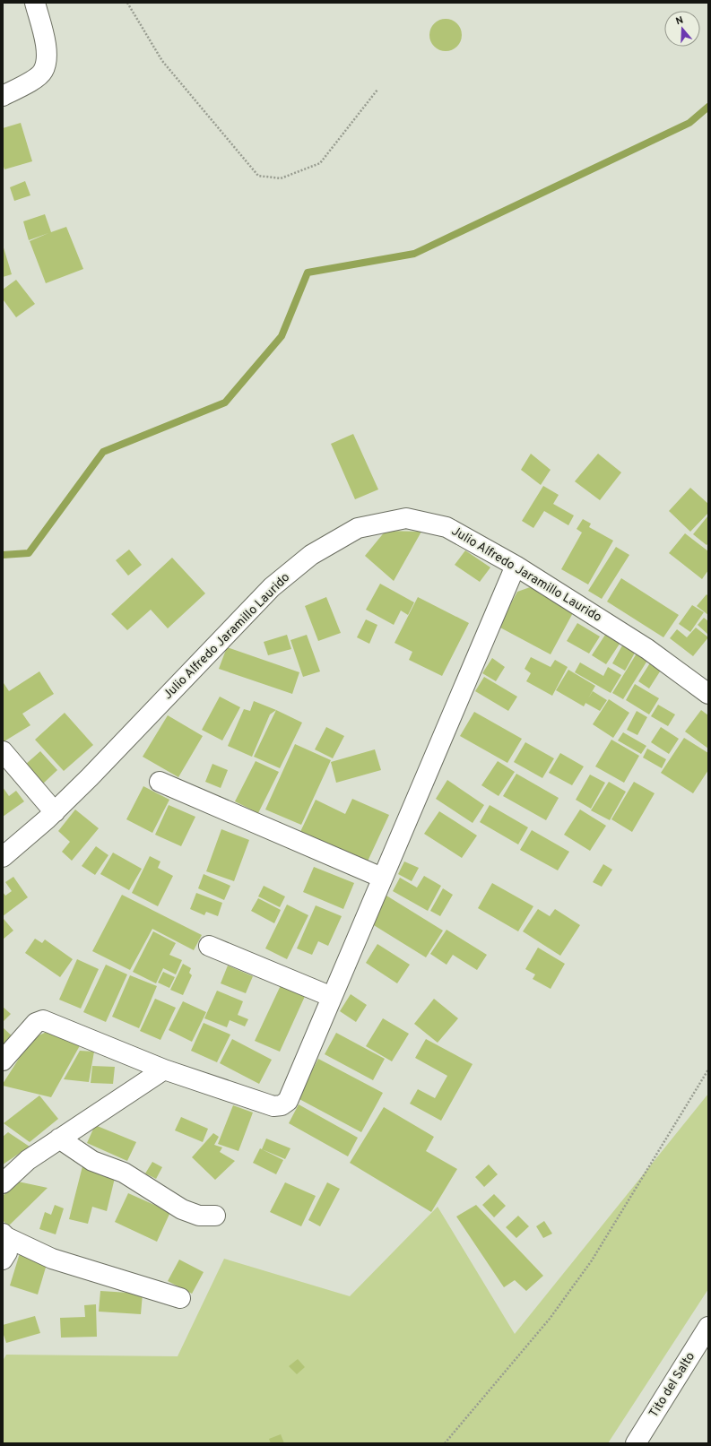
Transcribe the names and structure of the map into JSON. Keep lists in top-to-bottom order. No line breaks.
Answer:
{"streets":{"street":["Julio Alfredo Jaramillo Laurido","Tito del Salto"]},"north":"top"}
